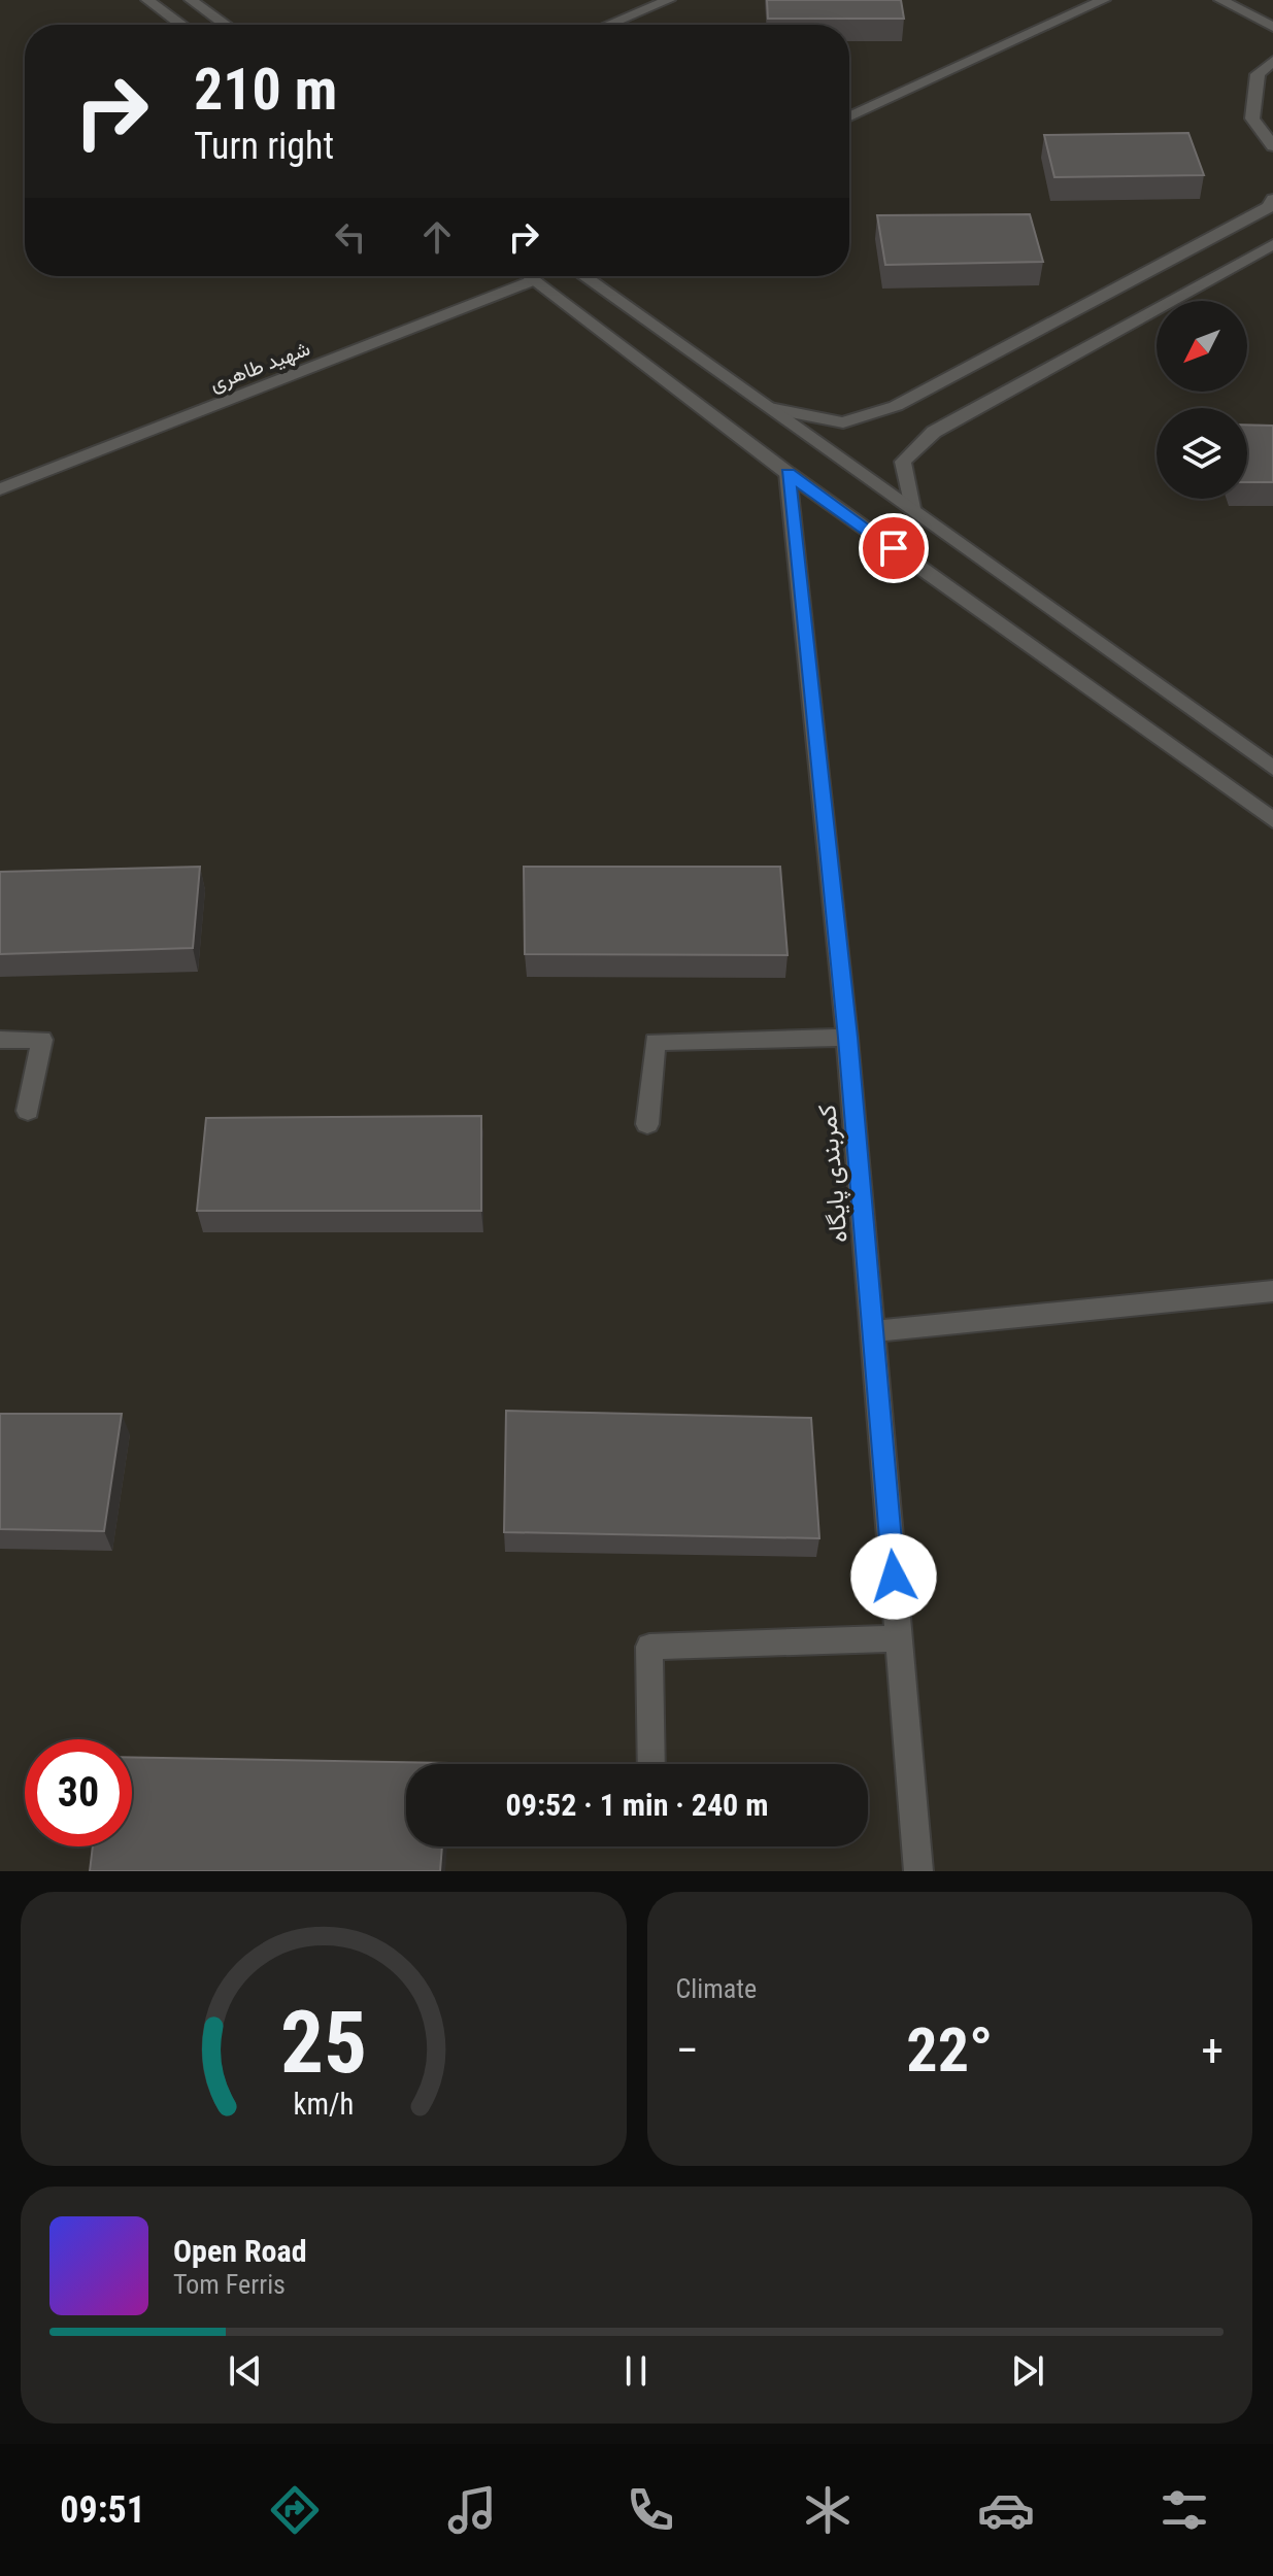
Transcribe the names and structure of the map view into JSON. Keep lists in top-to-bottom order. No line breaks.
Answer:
{"streets":{"street":["شهید طاهری","کمربندی پایگاه"]},"north":"bottom left","page":{"turn":["210 m","Turn right"],"limit":"30","trip":"09:52 · 1 min · 240 m","tile":"Climate","heat":["−","22°","+"],"song":["Open Road","Tom Ferris"],"tabs":"09:51","gauge":["25","km/h"]}}
